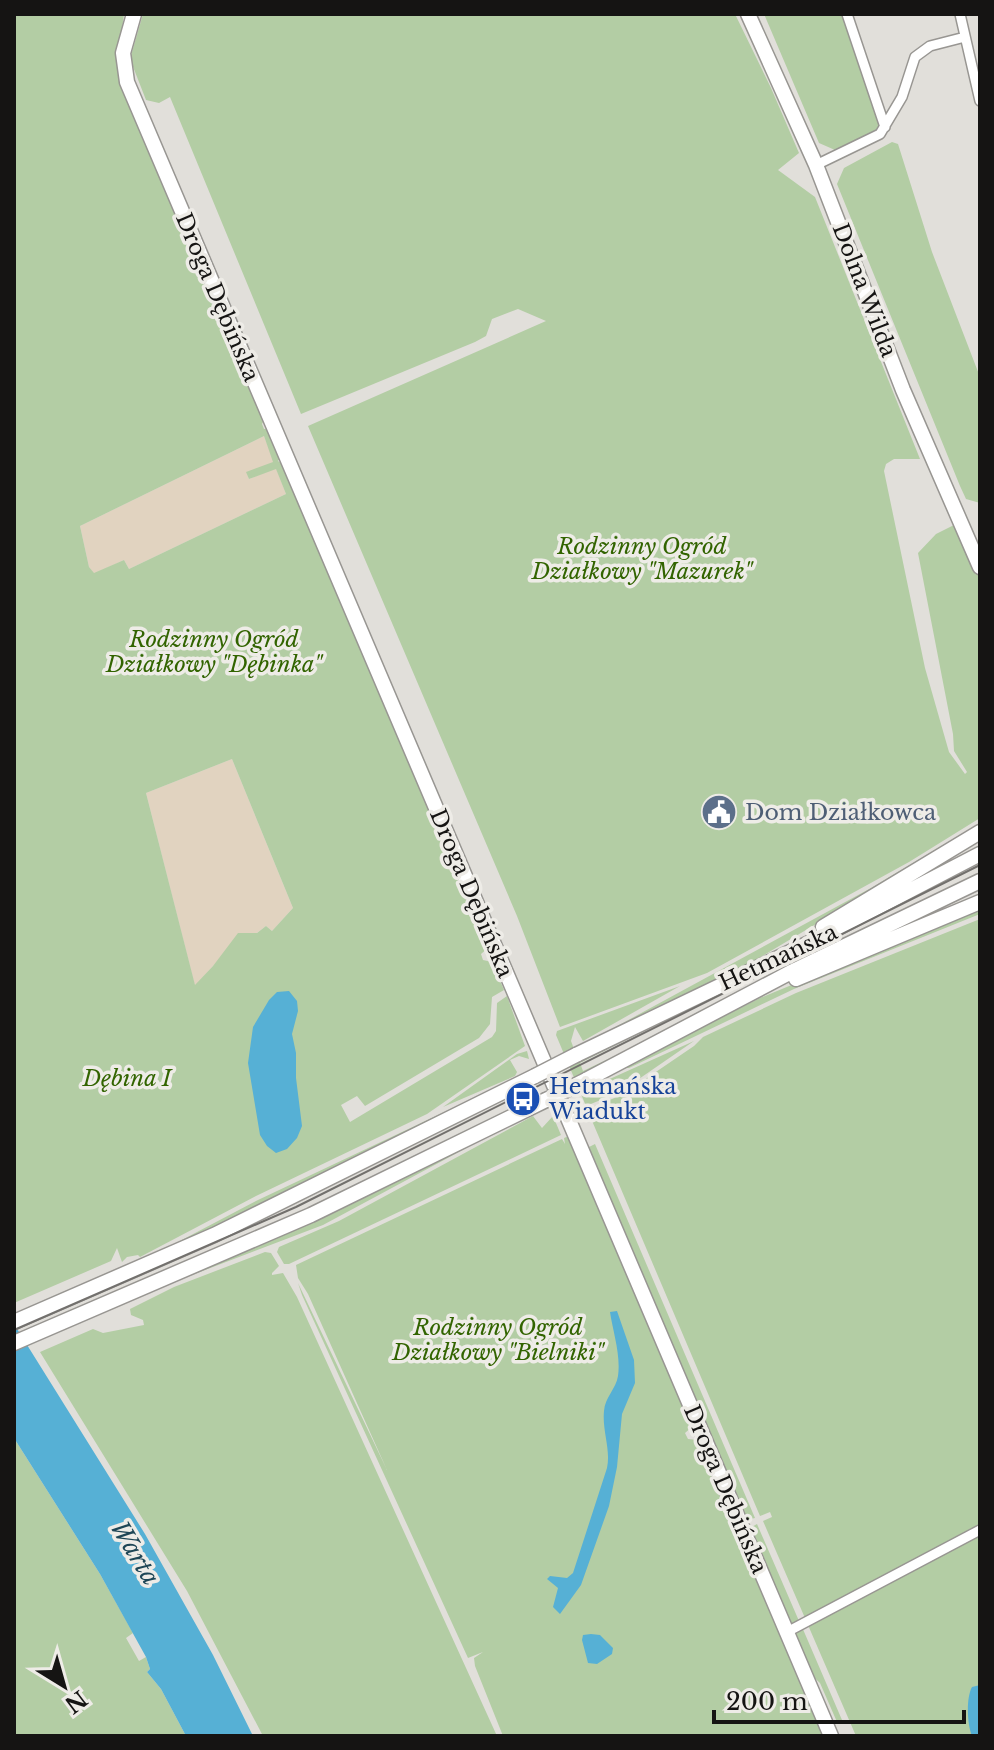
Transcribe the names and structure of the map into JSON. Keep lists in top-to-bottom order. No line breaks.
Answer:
{"streets":{"main road":["Dolna Wilda","Droga Dębińska","Hetmańska"]},"water":["Warta"],"parks":["Rodzinny Ogród Działkowy \"Mazurek\"","Rodzinny Ogród Działkowy \"Dębinka\"","Dębina I","Rodzinny Ogród Działkowy \"Bielniki\""],"places":{"public building":["Dom Działkowca"],"bus stop":["Hetmańska Wiadukt"]},"scale_bar":"200 m","north":"bottom right"}
